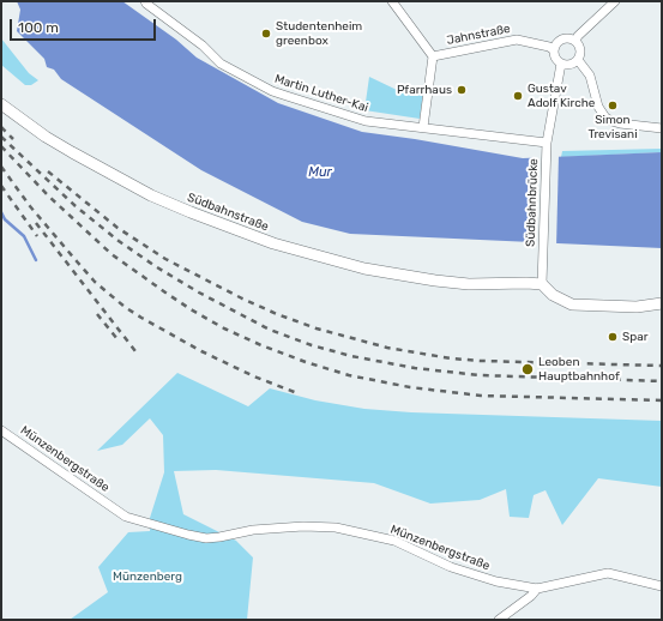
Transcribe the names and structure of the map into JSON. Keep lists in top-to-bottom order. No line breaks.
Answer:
{"streets":{"main road":["Südbahnstraße"],"street":["Jahnstraße","Martin Luther-Kai","Südbahnbrücke","Münzenbergstraße"]},"crossings":[["Jahnstraße","Martin Luther-Kai"],["Jahnstraße","Südbahnbrücke"],["Martin Luther-Kai","Südbahnbrücke"],["Südbahnbrücke","Südbahnstraße"]],"water":["Mur"],"parks":["Münzenberg"],"places":["Studentenheim greenbox","Pfarrhaus","Gustav Adolf Kirche","Simon Trevisani","Spar","Leoben Hauptbahnhof"],"scale_bar":"100 m"}
